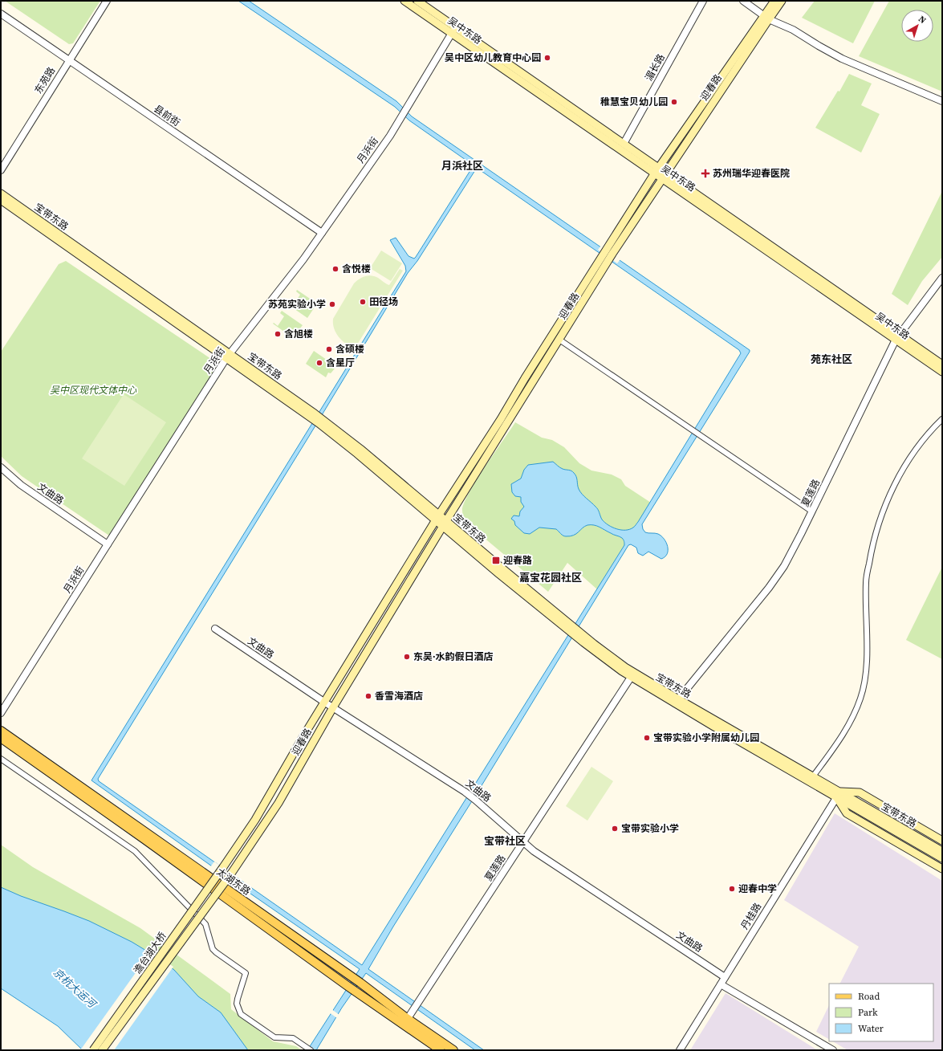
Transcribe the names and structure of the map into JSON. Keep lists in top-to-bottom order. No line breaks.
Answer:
{"streets":{"main road":["吴中东路","迎春路","宝带东路","太湖东路","澹台湖大桥"],"street":["湄长路","东苑路","县前街","月浜街","夏莲路","文曲路","丹桂路"]},"crossings":[["吴中东路","湄长路"],["吴中东路","迎春路"],["吴中东路","月浜街"],["吴中东路","夏莲路"],["东苑路","县前街"],["迎春路","宝带东路"],["迎春路","文曲路"],["迎春路","澹台湖大桥"],["县前街","月浜街"],["月浜街","宝带东路"],["月浜街","文曲路"],["宝带东路","夏莲路"],["宝带东路","丹桂路"],["夏莲路","文曲路"],["夏莲路","太湖东路"],["文曲路","丹桂路"]],"districts":["月浜社区","苑东社区","嘉宝花园社区","宝带社区"],"water":["京杭大运河"],"parks":["吴中区现代文体中心"],"places":{"other":["吴中区幼儿教育中心园","稚慧宝贝幼儿园","含悦楼","田径场","苏苑实验小学","含旭楼","含硕楼","含星厅","东吴·水韵假日酒店","香雪海酒店","宝带实验小学附属幼儿园","宝带实验小学","迎春中学"],"health":["苏州瑞华迎春医院"],"transit":["迎春路"]},"legend":["Road","Park","Water"],"north":"top right"}
